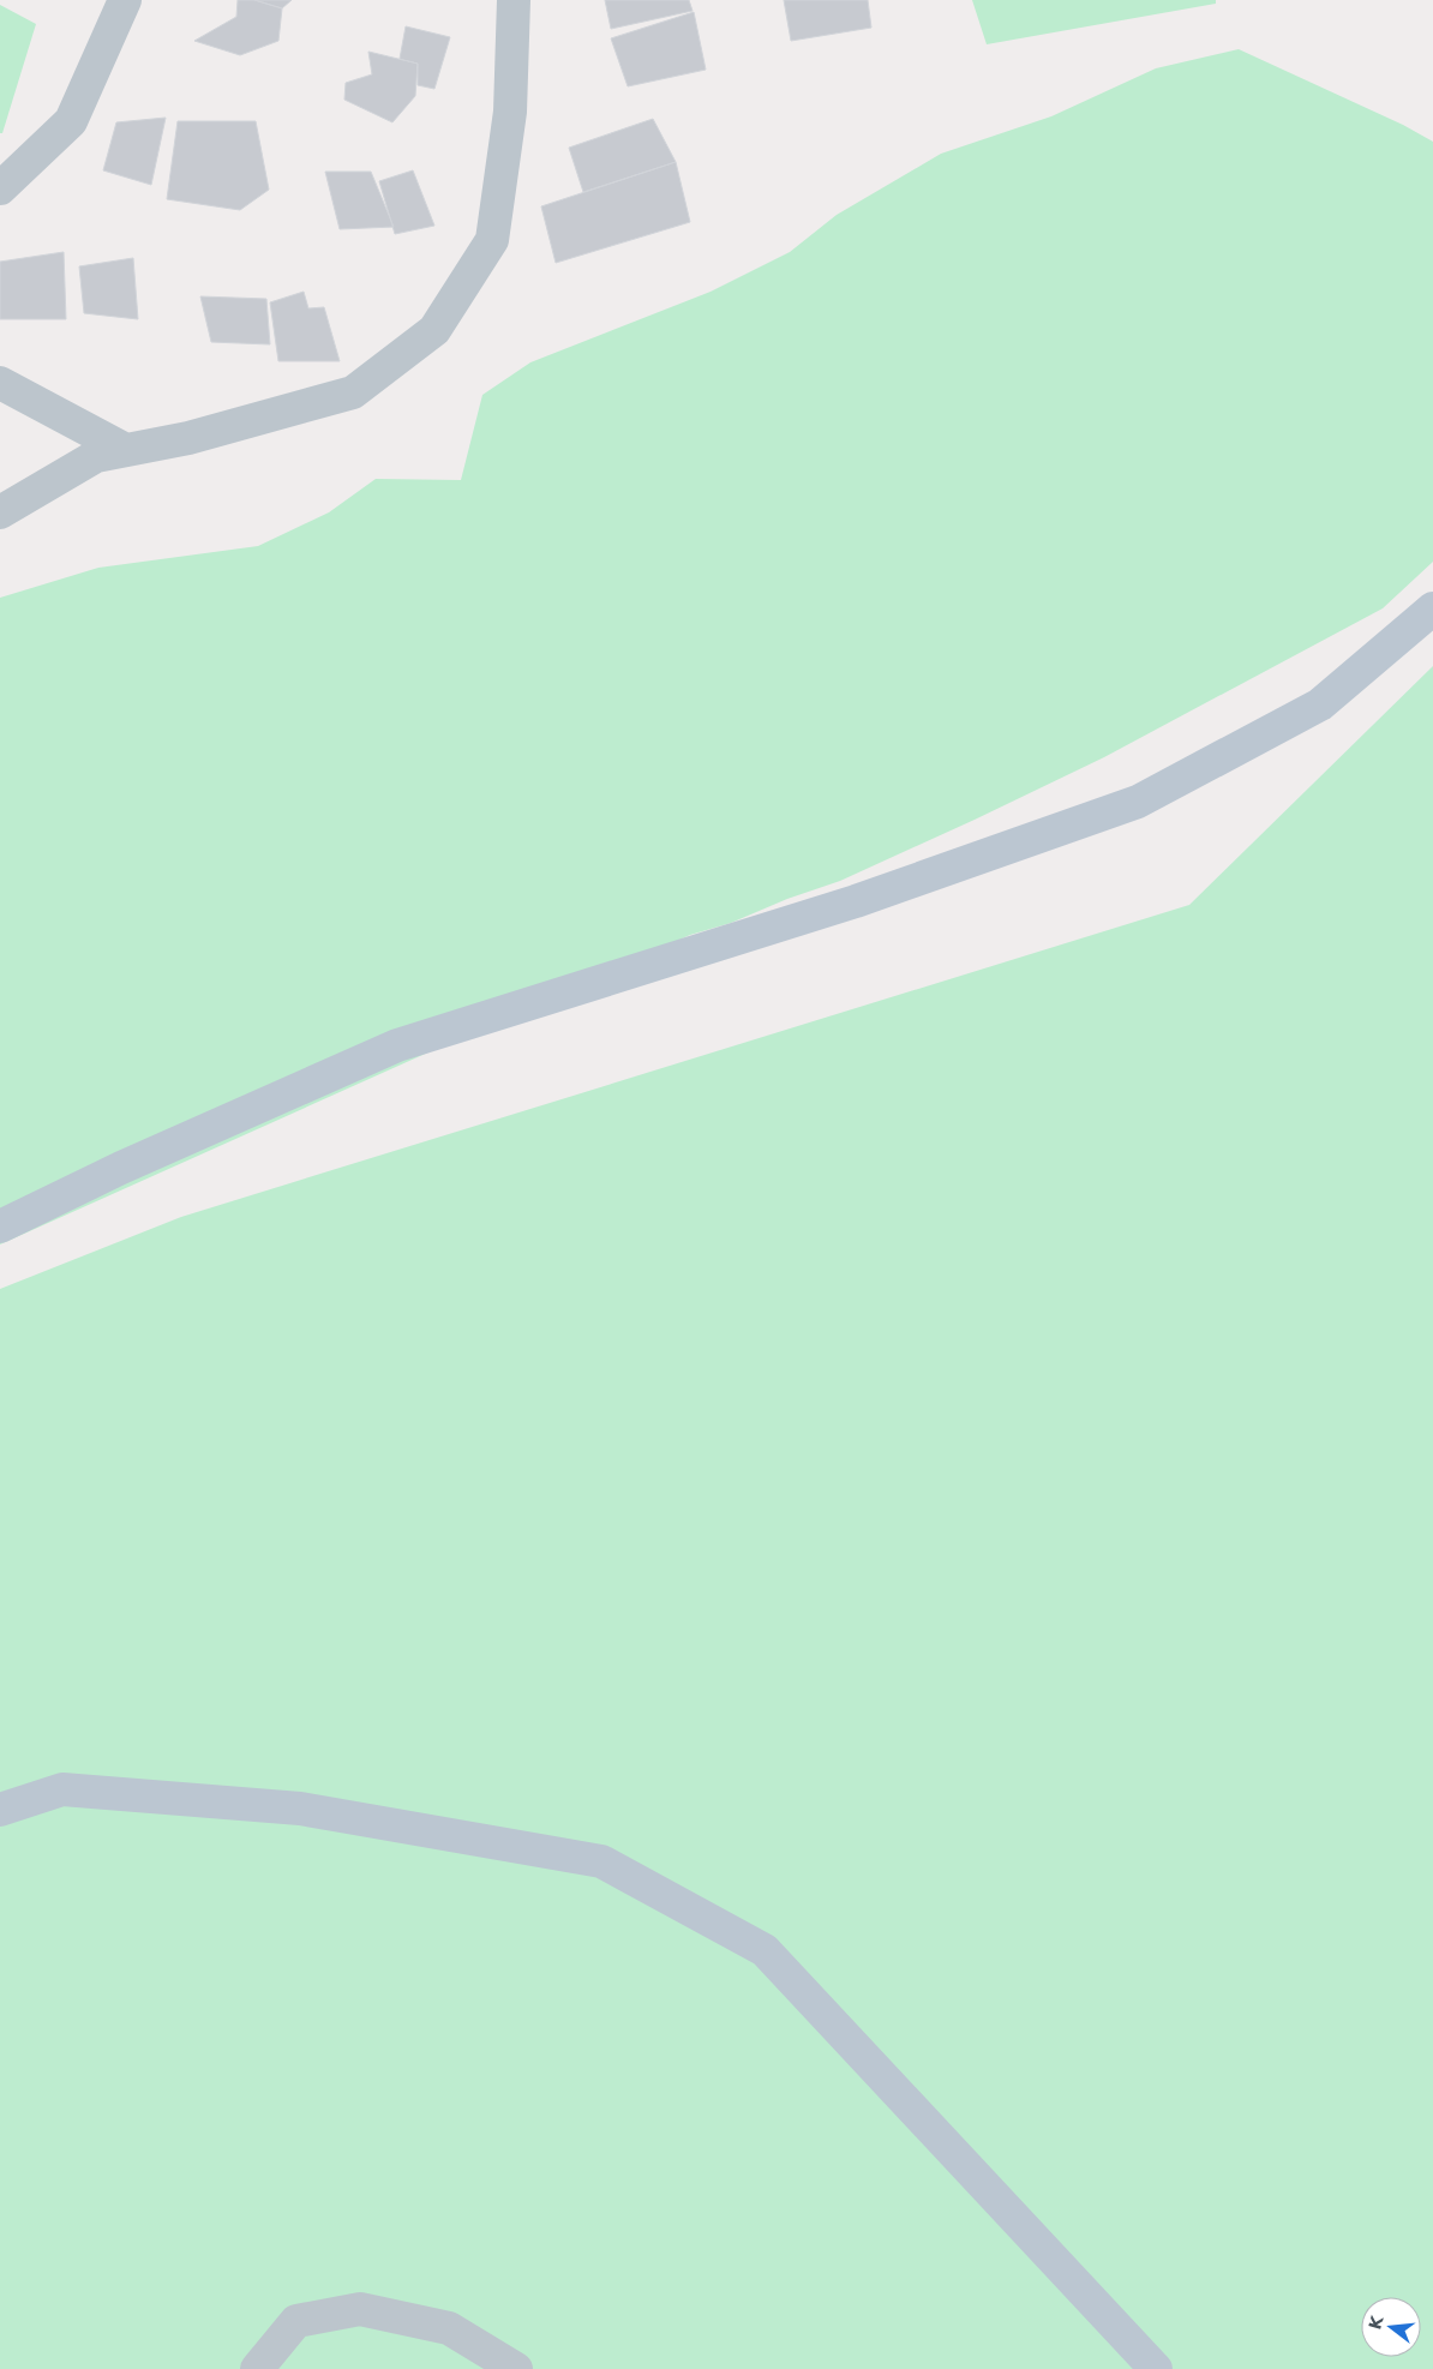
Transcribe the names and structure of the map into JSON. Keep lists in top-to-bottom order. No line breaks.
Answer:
{"north":"left"}
